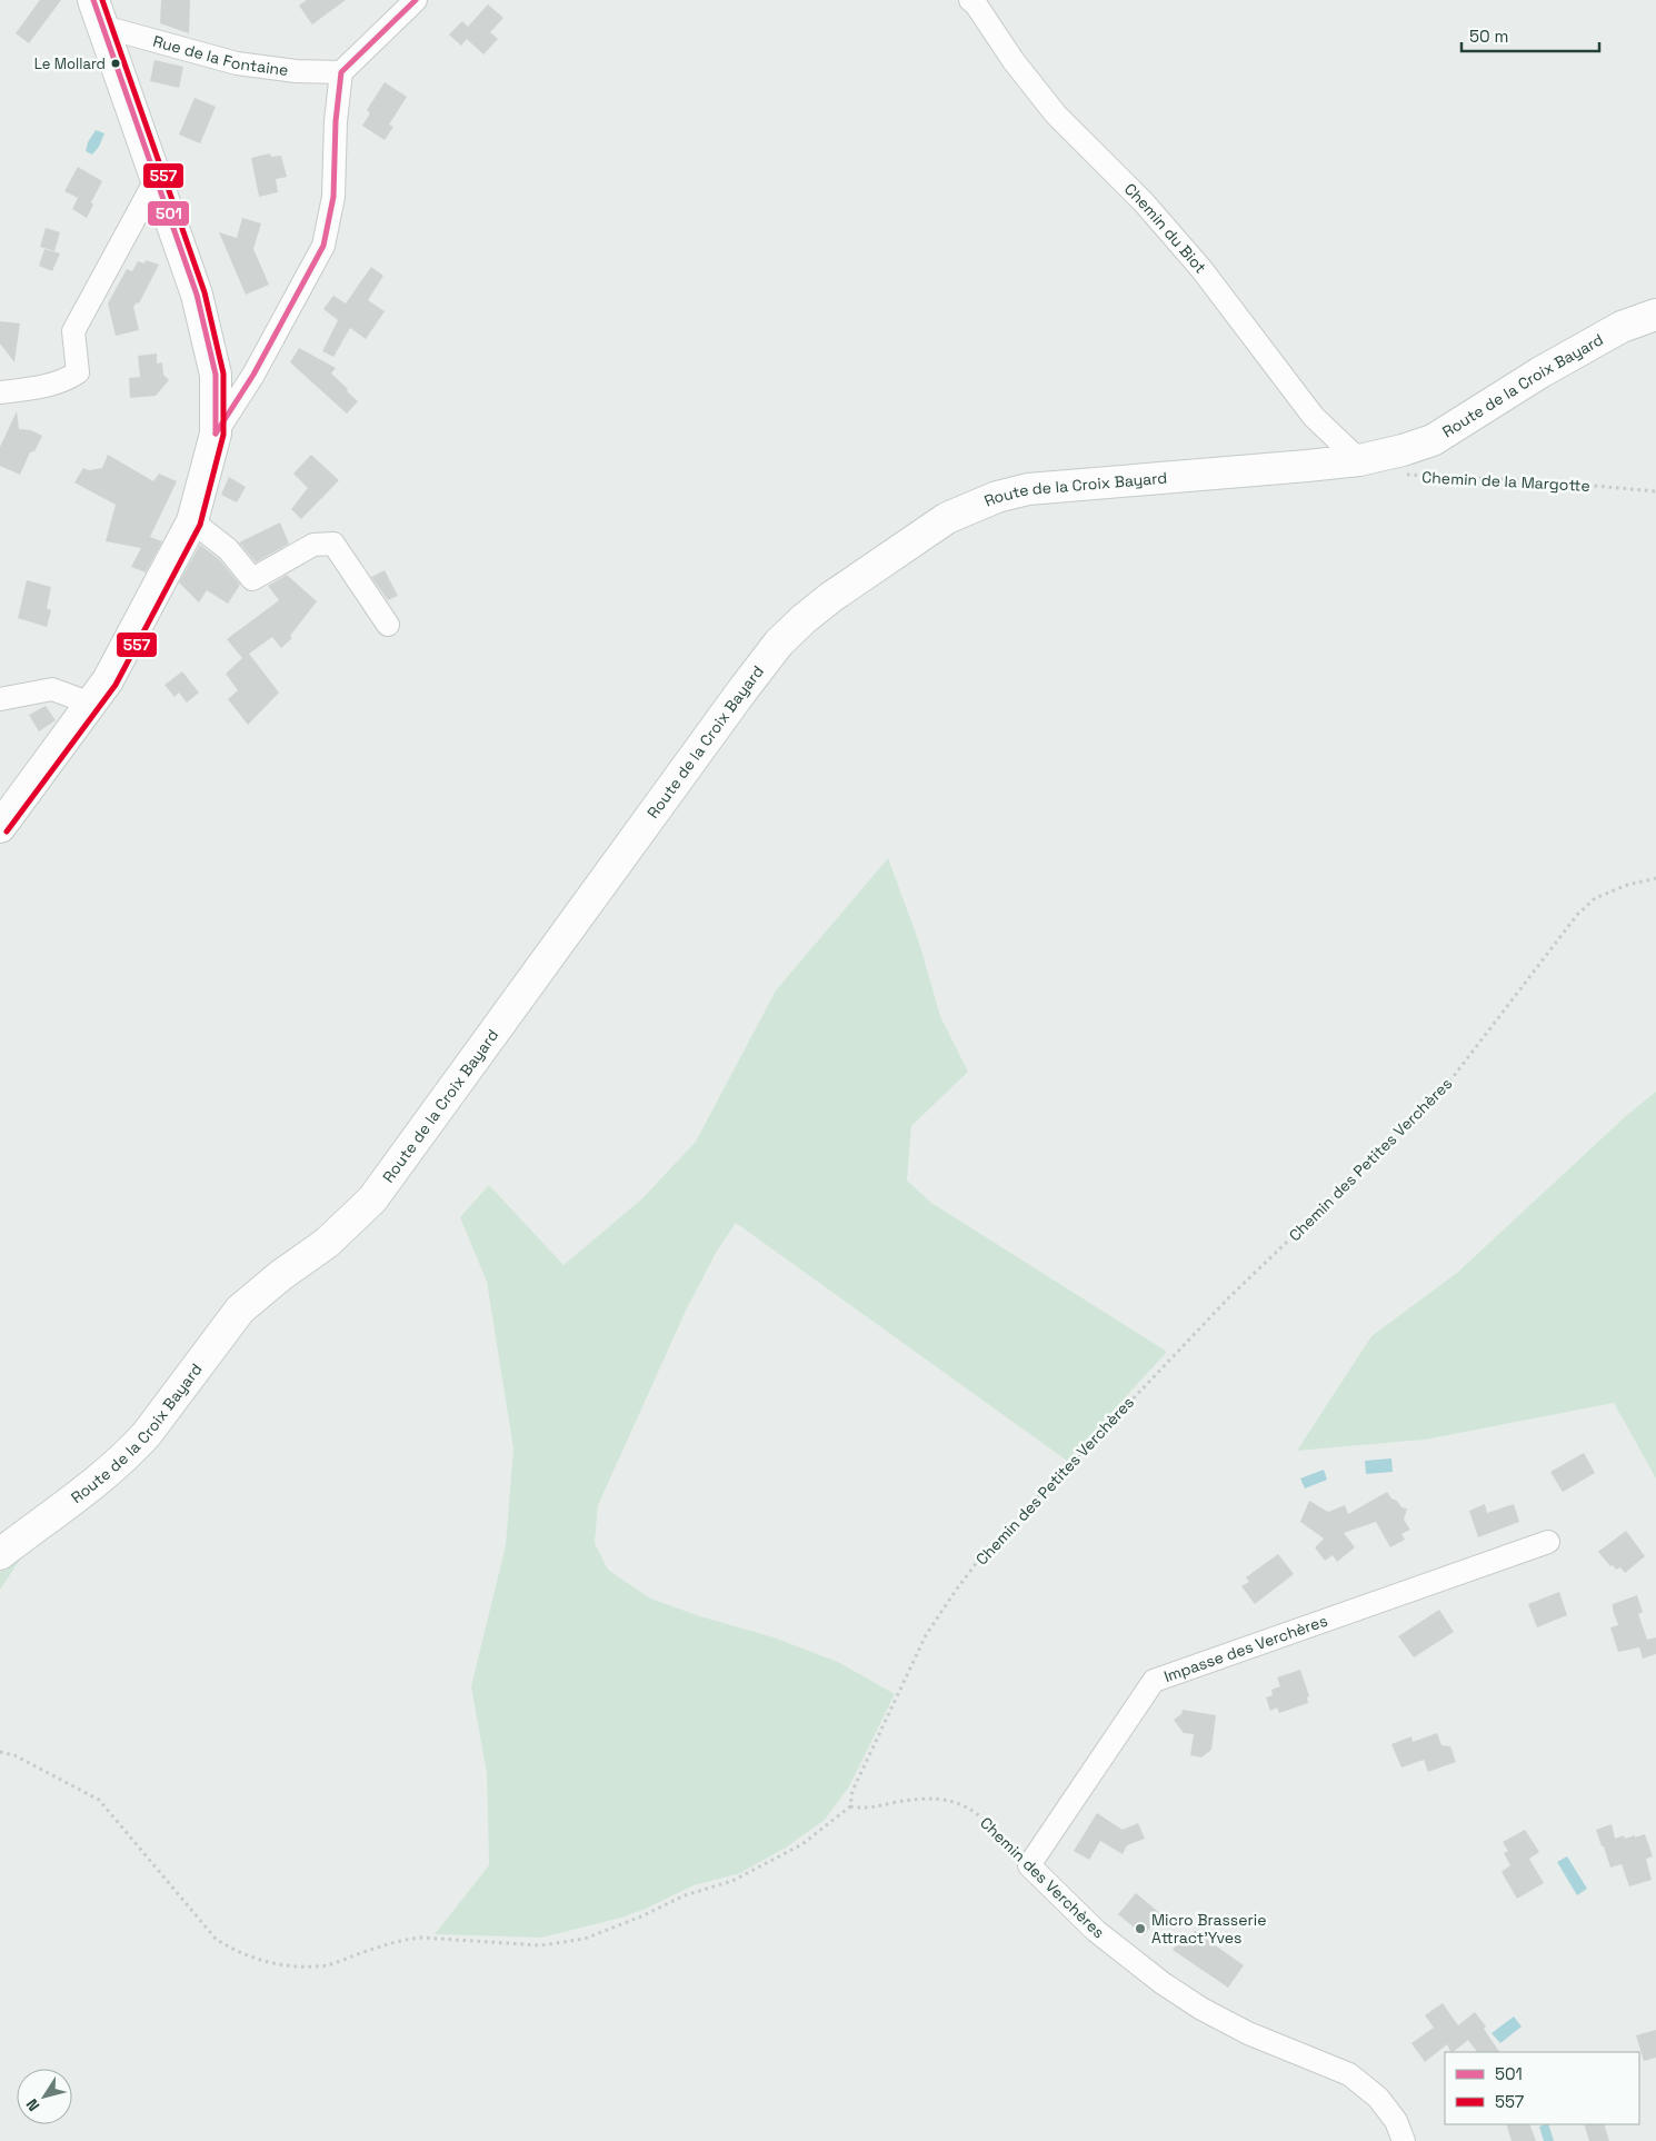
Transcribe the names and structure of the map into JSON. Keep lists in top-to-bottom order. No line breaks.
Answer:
{"streets":{"main road":["Route de la Croix Bayard"],"street":["Rue de la Fontaine","Chemin du Biot","Impasse des Verchères","Chemin des Verchères"],"path":["Chemin de la Margotte","Chemin des Petites Verchères"]},"crossings":[["Chemin du Biot","Route de la Croix Bayard"],["Chemin des Petites Verchères","Chemin des Verchères"],["Impasse des Verchères","Chemin des Verchères"]],"places":["Le Mollard","Micro Brasserie Attract'Yves"],"lines":["transit line 501","transit line 557"],"legend":["501","557"],"scale_bar":"50 m","north":"bottom left"}
